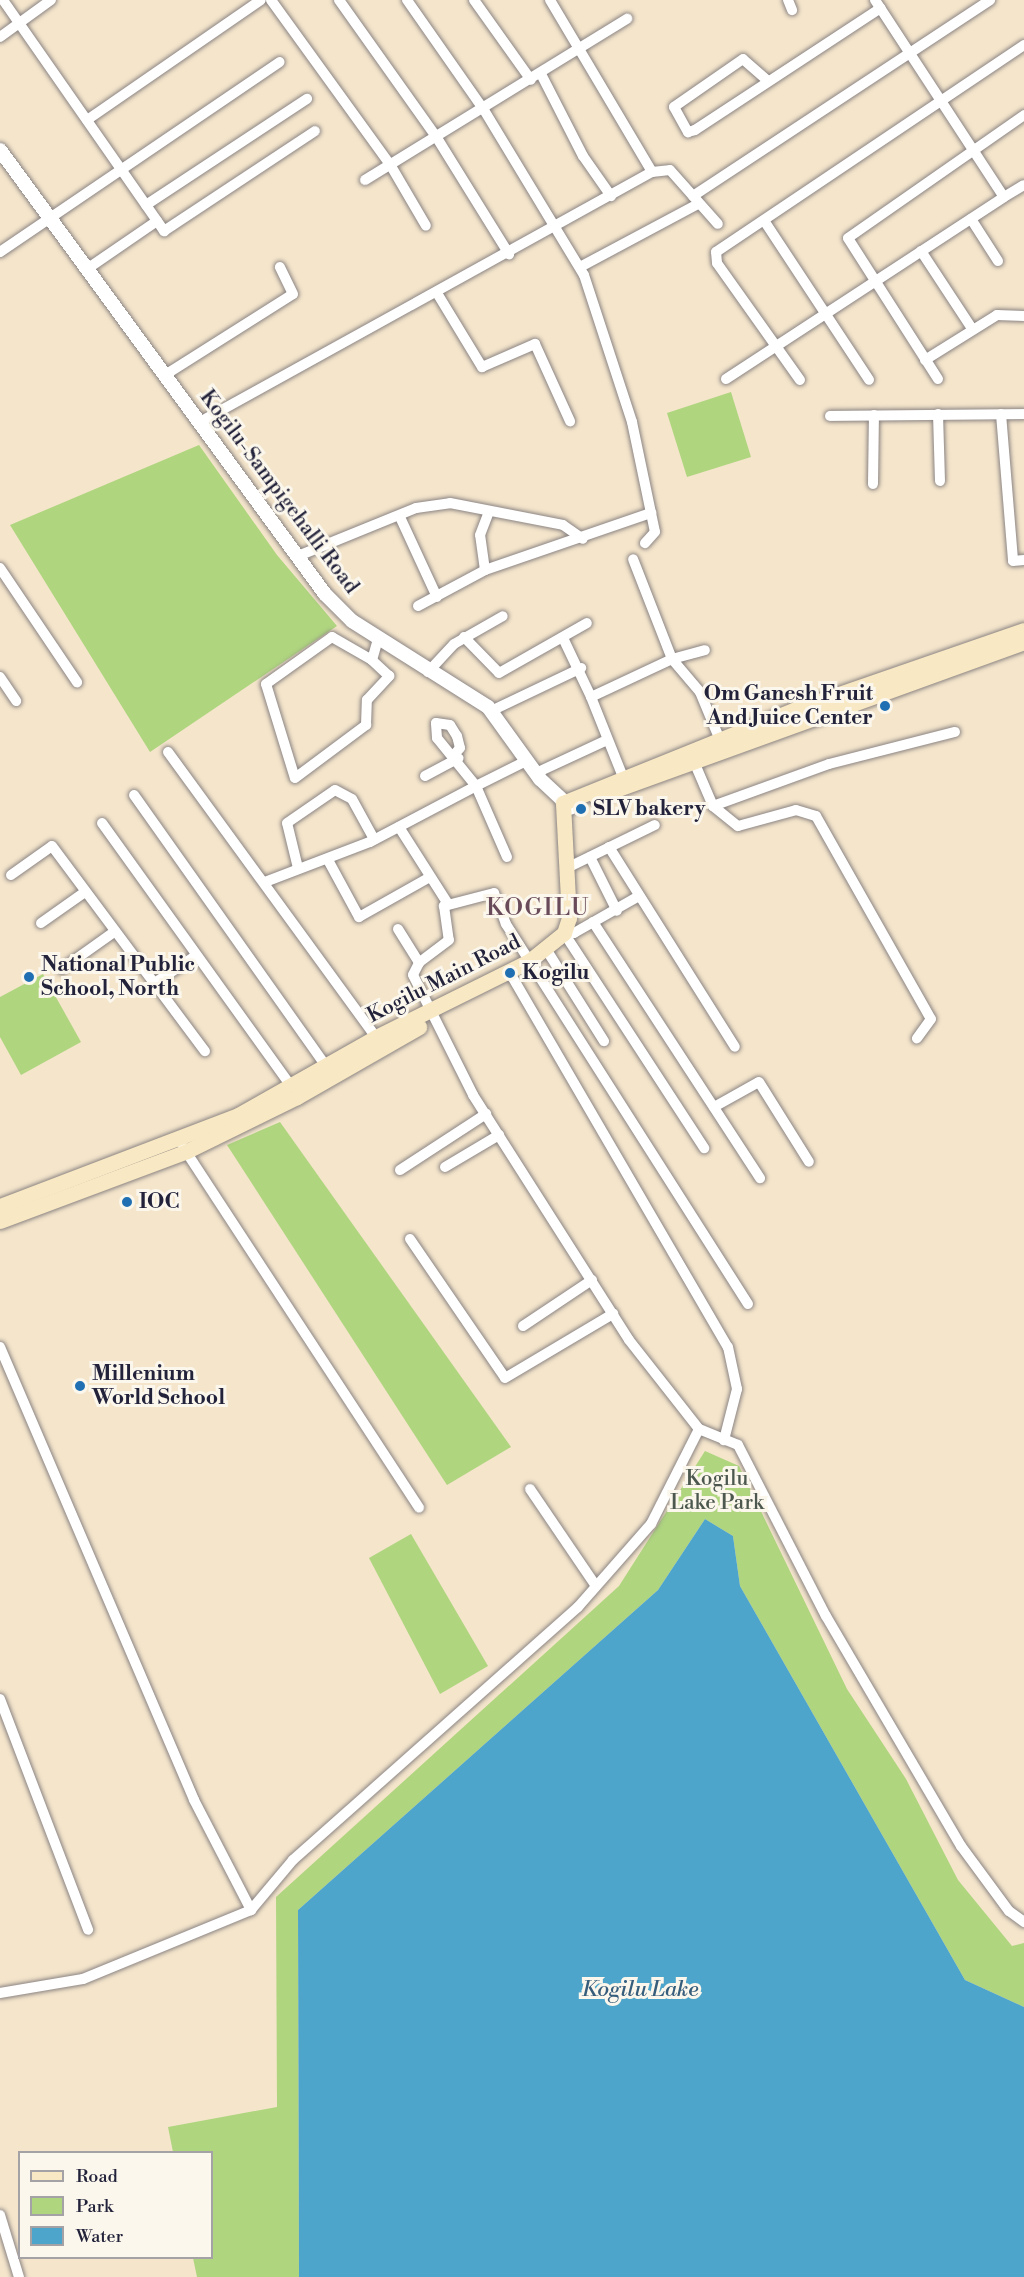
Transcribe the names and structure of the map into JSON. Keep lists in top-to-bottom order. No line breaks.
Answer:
{"streets":{"main road":["Kogilu Main Road"],"street":["Kogilu-Sampigehalli Road"]},"districts":["KOGILU"],"water":["Kogilu Lake"],"parks":["Kogilu Lake Park"],"places":["Om Ganesh Fruit And Juice Center","SLV bakery","Kogilu","National Public School, North","IOC","Millenium World School"],"legend":["Road","Park","Water"]}
